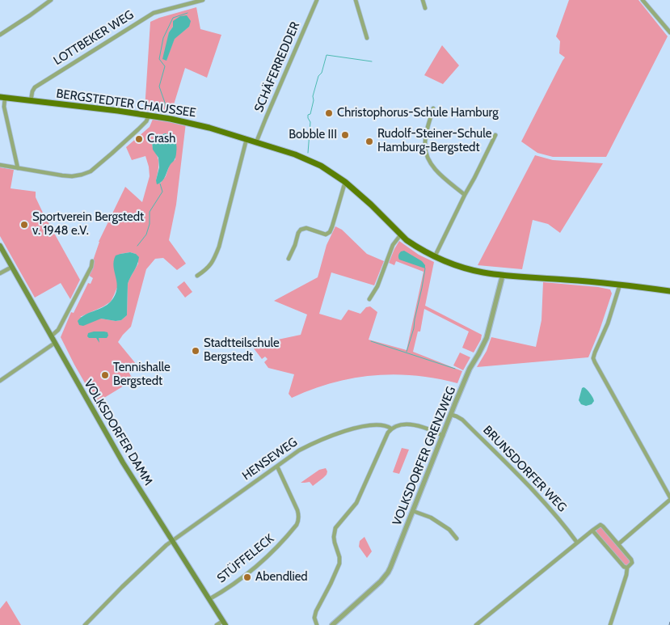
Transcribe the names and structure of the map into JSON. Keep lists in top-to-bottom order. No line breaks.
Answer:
{"streets":{"main road":["BERGSTEDTER CHAUSSEE","VOLKSDORFER DAMM"],"street":["LOTTBEKER WEG","SCHÄFERREDDER","VOLKSDORFER GRENZWEG","HENSEWEG","BRUNSDORFER WEG","STÜFFELECK"]},"crossings":[["LOTTBEKER WEG","BERGSTEDTER CHAUSSEE"],["SCHÄFERREDDER","BERGSTEDTER CHAUSSEE"],["BERGSTEDTER CHAUSSEE","VOLKSDORFER GRENZWEG"],["VOLKSDORFER DAMM","HENSEWEG"],["VOLKSDORFER DAMM","STÜFFELECK"],["VOLKSDORFER GRENZWEG","HENSEWEG"],["VOLKSDORFER GRENZWEG","BRUNSDORFER WEG"],["HENSEWEG","STÜFFELECK"]],"places":["Christophorus-Schule Hamburg","Bobble III","Crash","Rudolf-Steiner-Schule Hamburg-Bergstedt","Sportverein Bergstedt v. 1948 e.V.","Stadtteilschule Bergstedt","Tennishalle Bergstedt","Abendlied"]}
